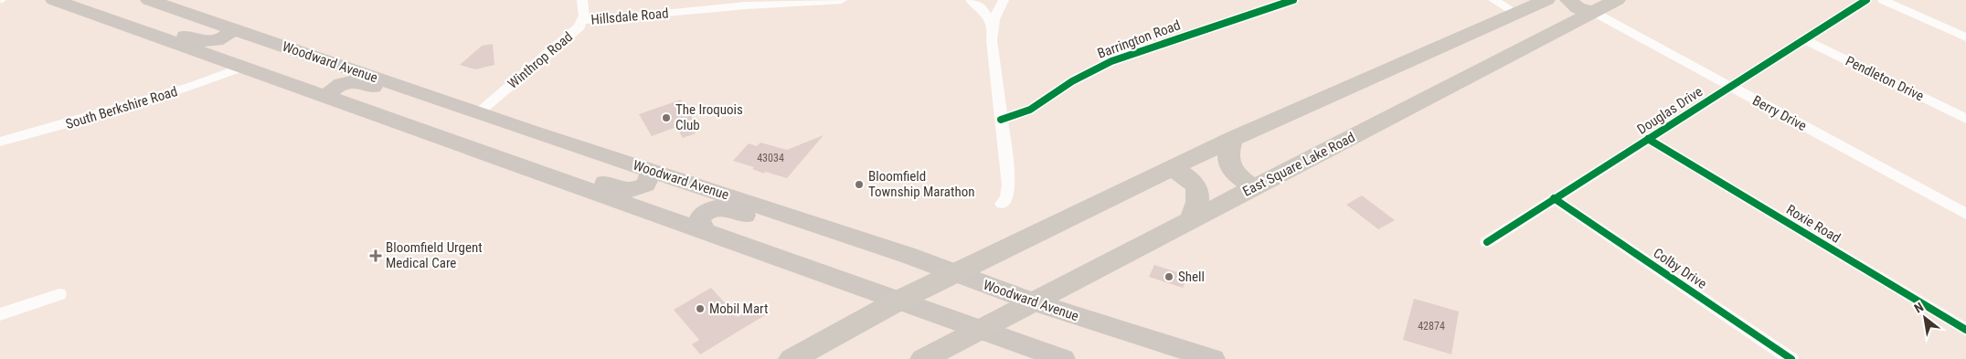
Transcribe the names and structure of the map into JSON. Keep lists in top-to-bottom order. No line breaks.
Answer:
{"streets":{"highway":["East Square Lake Road"],"main road":["Woodward Avenue"],"street":["Hillsdale Road","Barrington Road","Winthrop Road","Pendleton Drive","South Berkshire Road","Douglas Drive","Berry Drive","Roxie Road","Colby Drive"]},"crossings":[["Hillsdale Road","Winthrop Road"],["Winthrop Road","Woodward Avenue"],["Woodward Avenue","East Square Lake Road"],["Pendleton Drive","Douglas Drive"],["Douglas Drive","Berry Drive"],["Douglas Drive","Roxie Road"],["Douglas Drive","Colby Drive"],["Berry Drive","East Square Lake Road"]],"places":{"other":["The Iroquois Club","Bloomfield Township Marathon","Shell","Mobil Mart"],"health":["Bloomfield Urgent Medical Care"]},"house_numbers":["43034","42874"],"north":"top left"}
